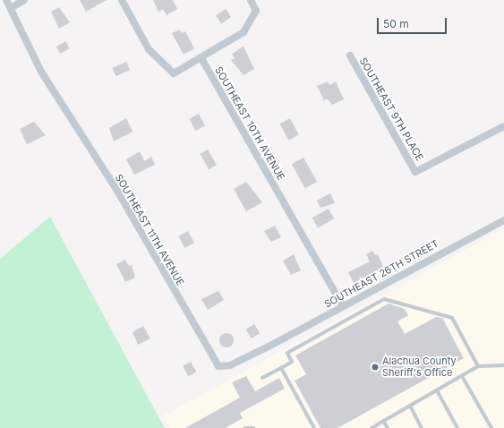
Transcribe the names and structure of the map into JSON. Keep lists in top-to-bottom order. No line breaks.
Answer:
{"streets":{"street":["SOUTHEAST 9TH PLACE","SOUTHEAST 10TH AVENUE","SOUTHEAST 11TH AVENUE","SOUTHEAST 26TH STREET"]},"crossings":[["SOUTHEAST 10TH AVENUE","SOUTHEAST 26TH STREET"],["SOUTHEAST 11TH AVENUE","SOUTHEAST 26TH STREET"]],"places":["Alachua County Sheriff's Office"],"scale_bar":"50 m"}
